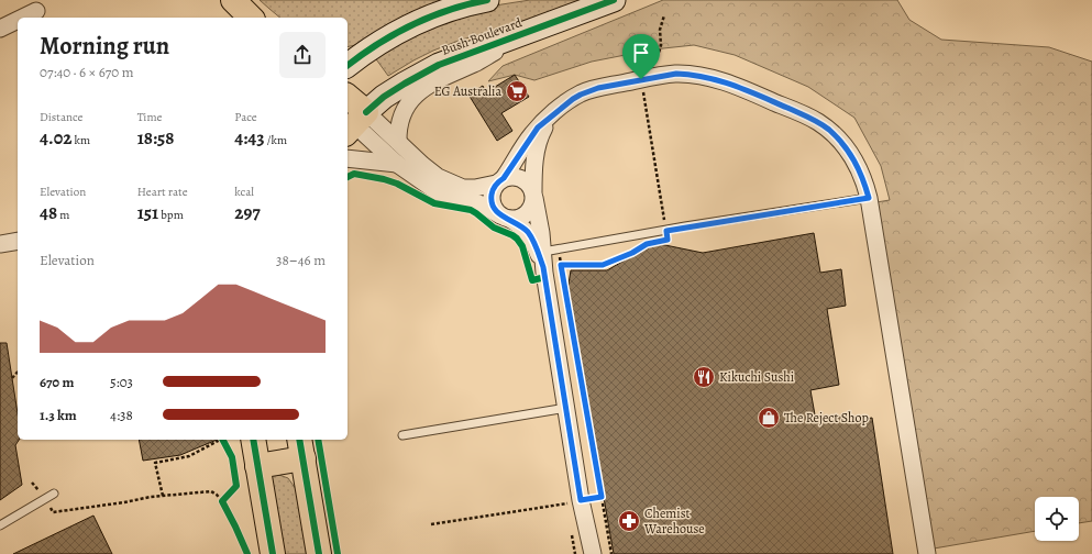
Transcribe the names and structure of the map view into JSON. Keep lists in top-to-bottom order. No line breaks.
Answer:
{"streets":{"main road":["Bush Boulevard"]},"places":{"supermarket":["EG Australia"],"restaurant":["Kikuchi Sushi"],"shop":["The Reject Shop"],"pharmacy":["Chemist Warehouse"]},"page":{"heading":["Morning run","07:40 · 6 × 670 m"],"stats":[["Distance","4.02 km"],["Time","18:58"],["Pace","4:43 /km"],["Elevation","48 m"],["Heart rate","151 bpm"],["kcal","297"]],"chart":["Elevation","38–46 m"],"list":[{"name":"670 m","note":"5:03"},{"name":"1.3 km","note":"4:38"}]}}
